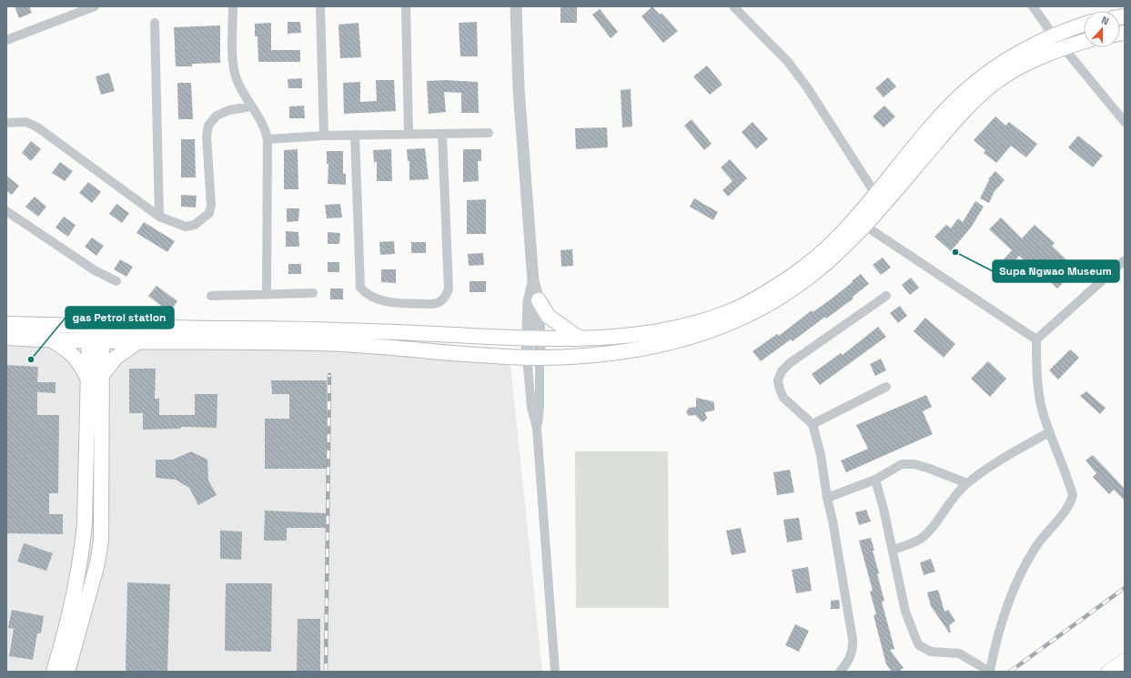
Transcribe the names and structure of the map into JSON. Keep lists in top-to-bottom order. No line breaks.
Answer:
{"places":["Supa Ngwao Museum","gas Petrol station"],"north":"top"}
